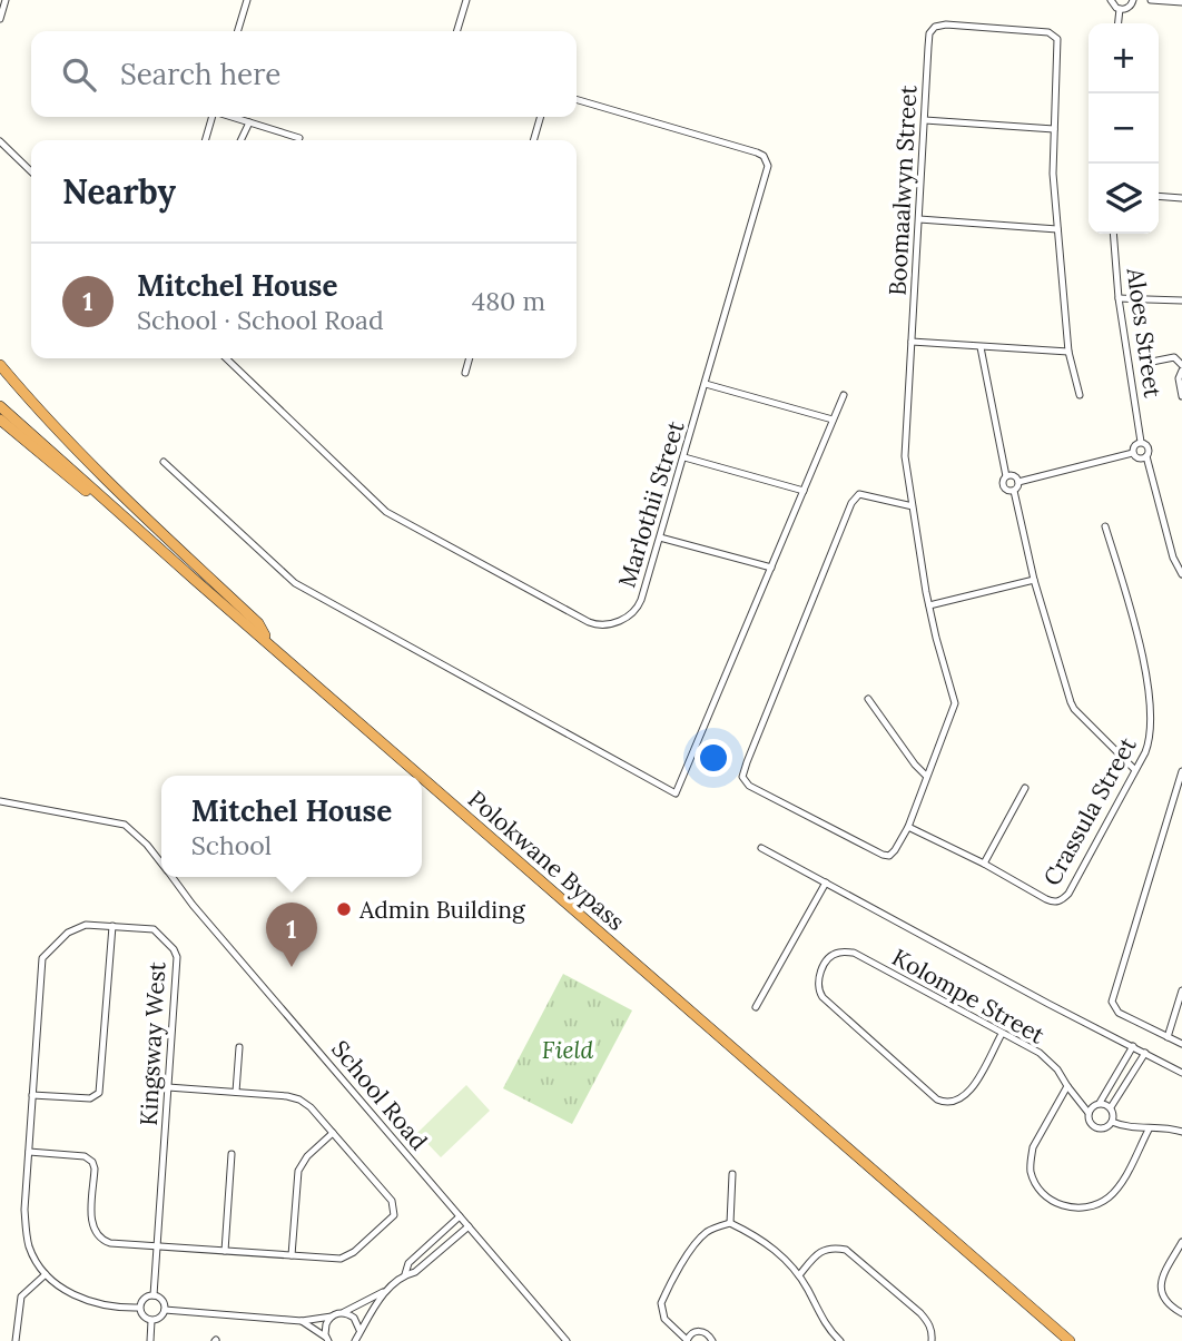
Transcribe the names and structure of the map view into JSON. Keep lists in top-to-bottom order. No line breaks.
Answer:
{"streets":{"highway":["Polokwane Bypass"],"street":["Boomaalwyn Street","Aloes Street","Marlothii Street","Crassula Street","Kolompe Street","Kingsway West","School Road"]},"crossings":[["Boomaalwyn Street","Crassula Street"]],"parks":["Field"],"places":["Admin Building"],"page":{"map_buttons":["+","−"],"search":"Search here","heading":"Nearby","list":[{"mark":"1","name":"Mitchel House","note":"School · School Road","value":"480 m"}],"popup":["Mitchel House","School"],"pins":"1"}}
